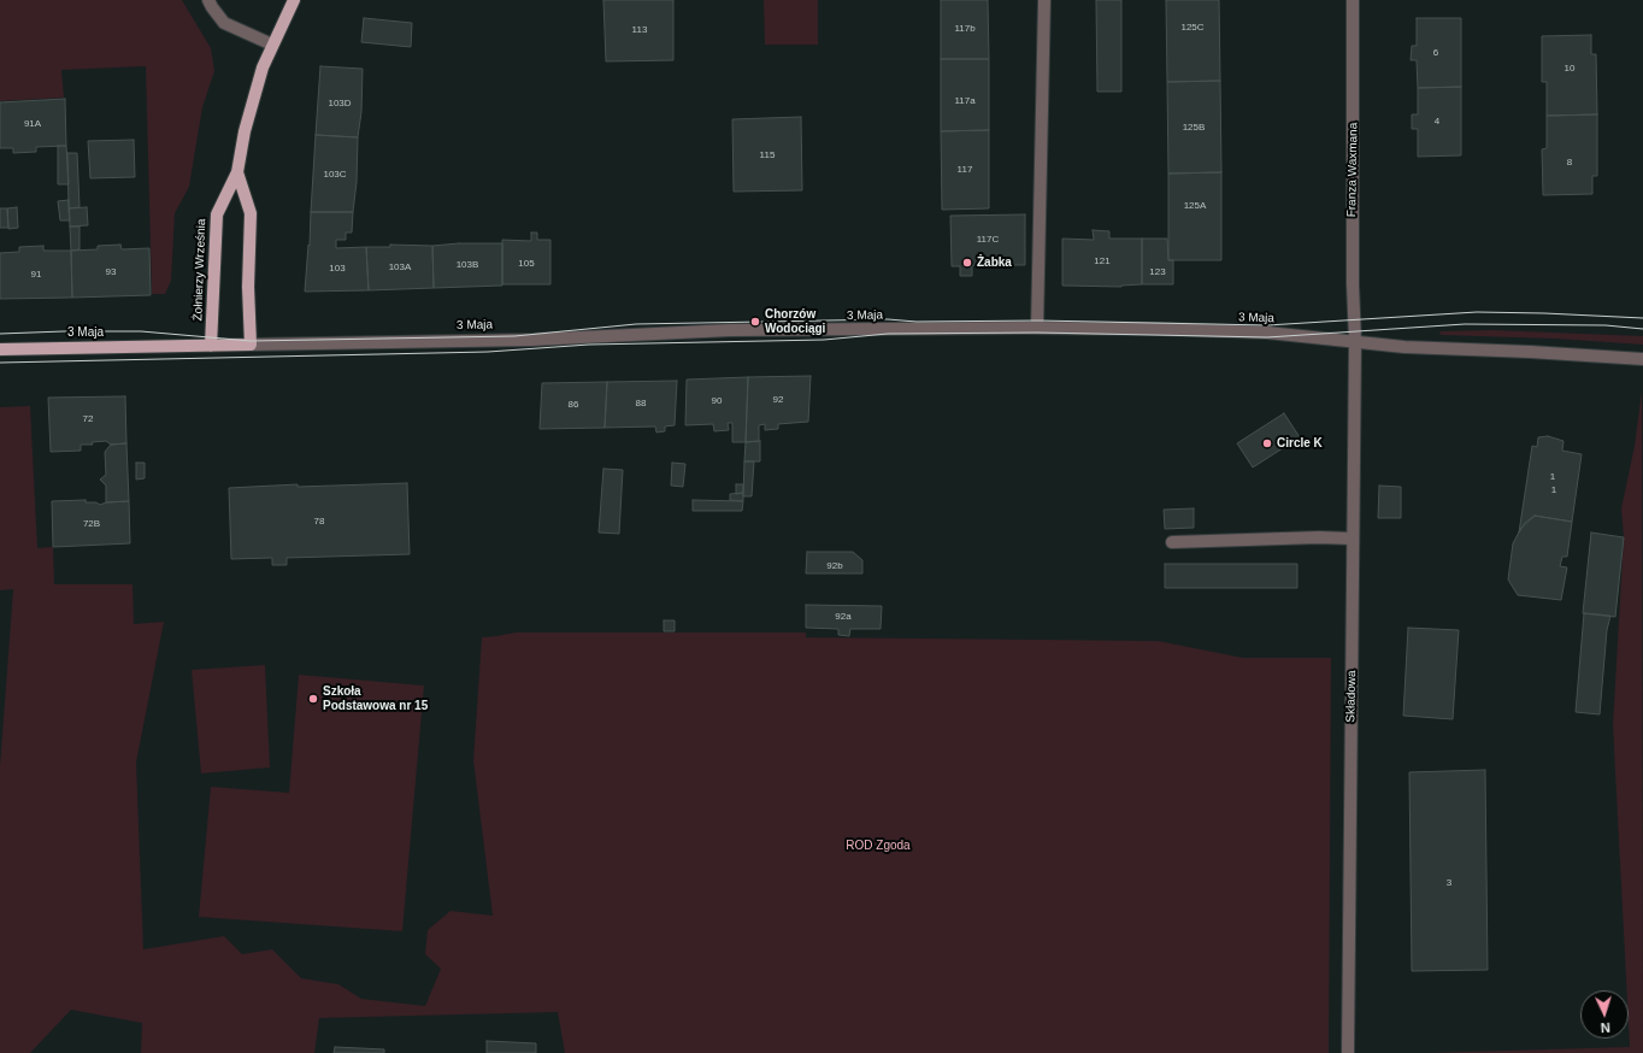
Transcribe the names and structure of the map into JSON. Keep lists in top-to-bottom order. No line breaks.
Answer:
{"streets":{"main road":["Żołnierzy Września","3 Maja"],"street":["Franza Waxmana","Składowa"]},"crossings":[["Franza Waxmana","3 Maja"],["Franza Waxmana","Składowa"],["Żołnierzy Września","3 Maja"],["3 Maja","Składowa"]],"parks":["ROD Zgoda"],"places":["Żabka","Chorzów Wodociągi","Circle K","Szkoła Podstawowa nr 15"],"house_numbers":["125C","117b","113","6","10","117a","103D","4","91A","125B","115","8","117","103C","125A","117C","121","105","103B","103A","103","93","123","91","92","90","88","86","72","1","1","78","72B","92b","92a","3"],"north":"bottom"}
